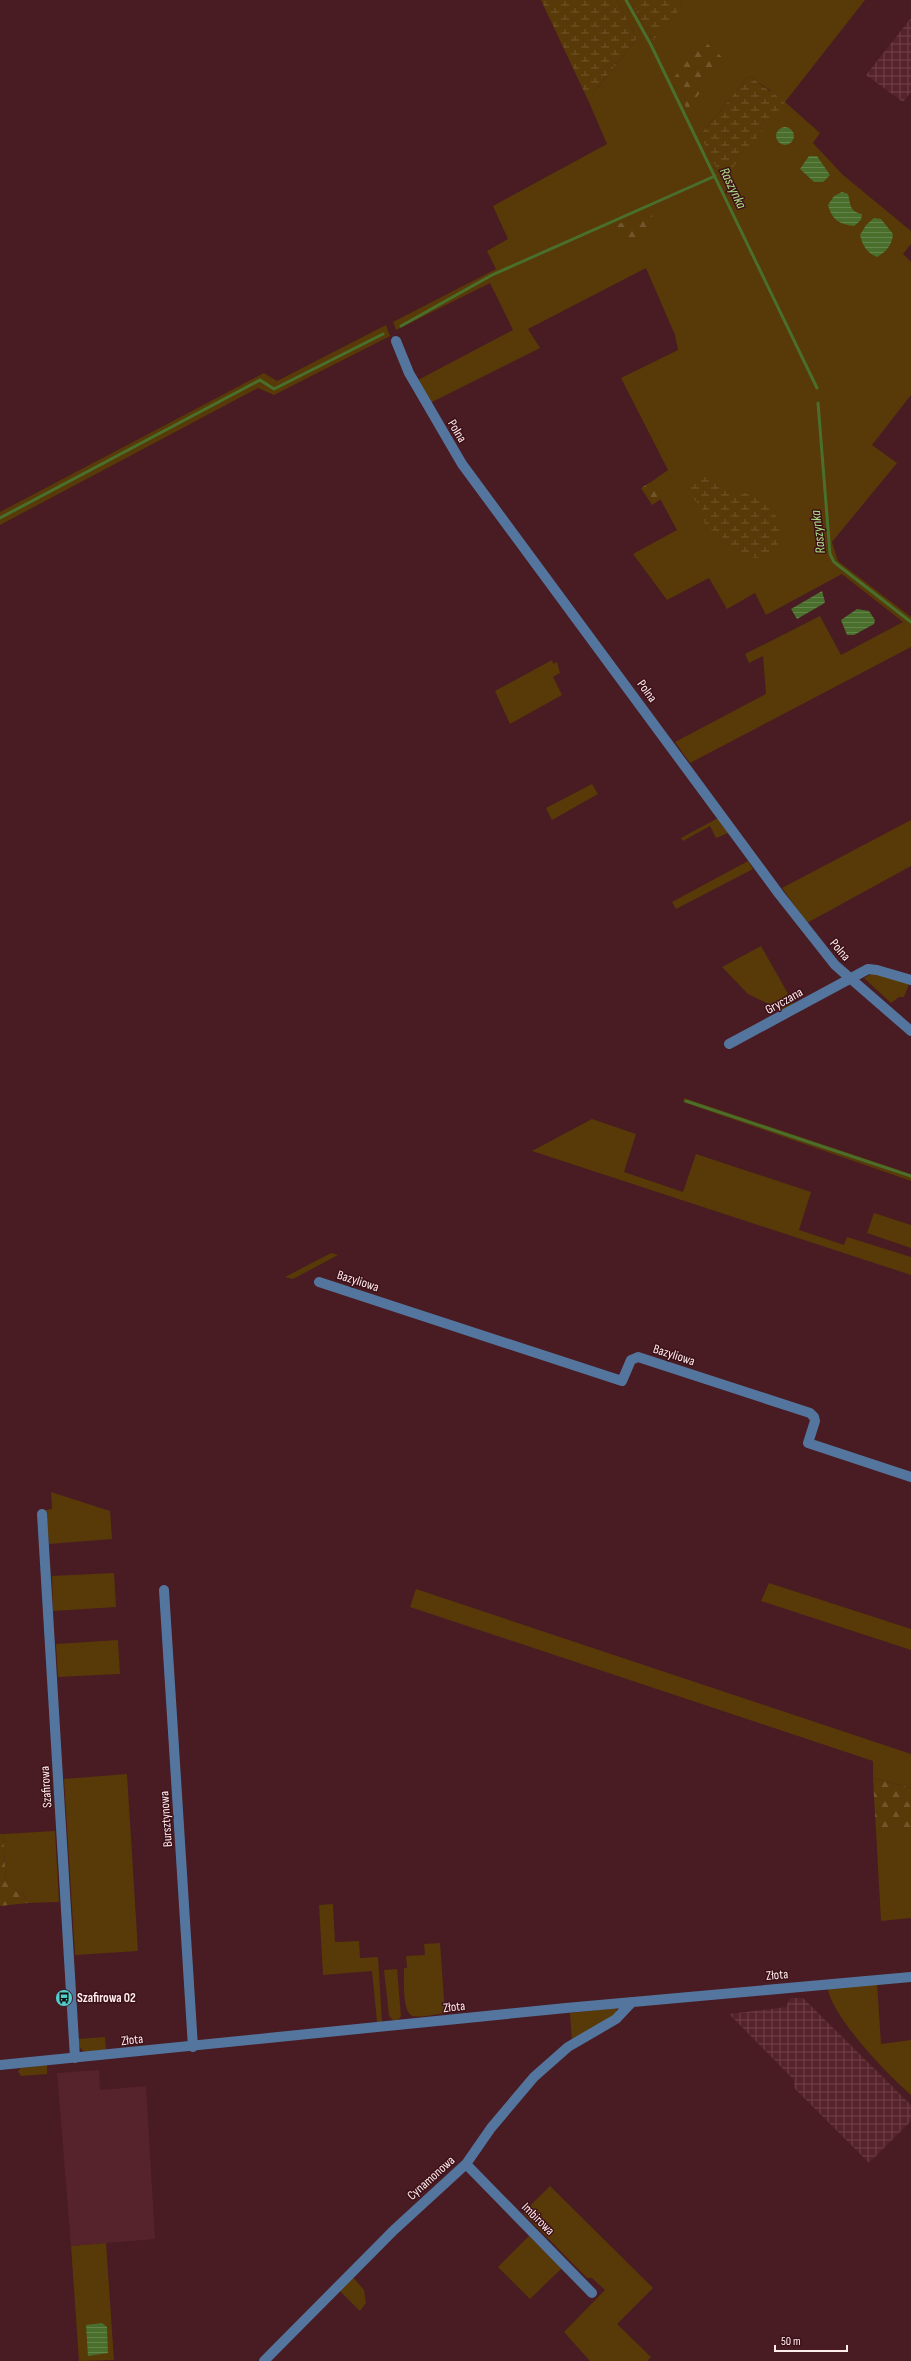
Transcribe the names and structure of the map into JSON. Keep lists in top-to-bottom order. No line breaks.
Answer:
{"streets":{"street":["Polna","Gryczana","Bazyliowa","Szafirowa","Bursztynowa","Złota","Cynamonowa","Imbirowa"]},"crossings":[["Polna","Gryczana"],["Szafirowa","Złota"],["Bursztynowa","Złota"],["Złota","Cynamonowa"],["Cynamonowa","Imbirowa"]],"water":["Raszynka"],"places":{"bus stop":["Szafirowa 02"]},"scale_bar":"50 m"}
